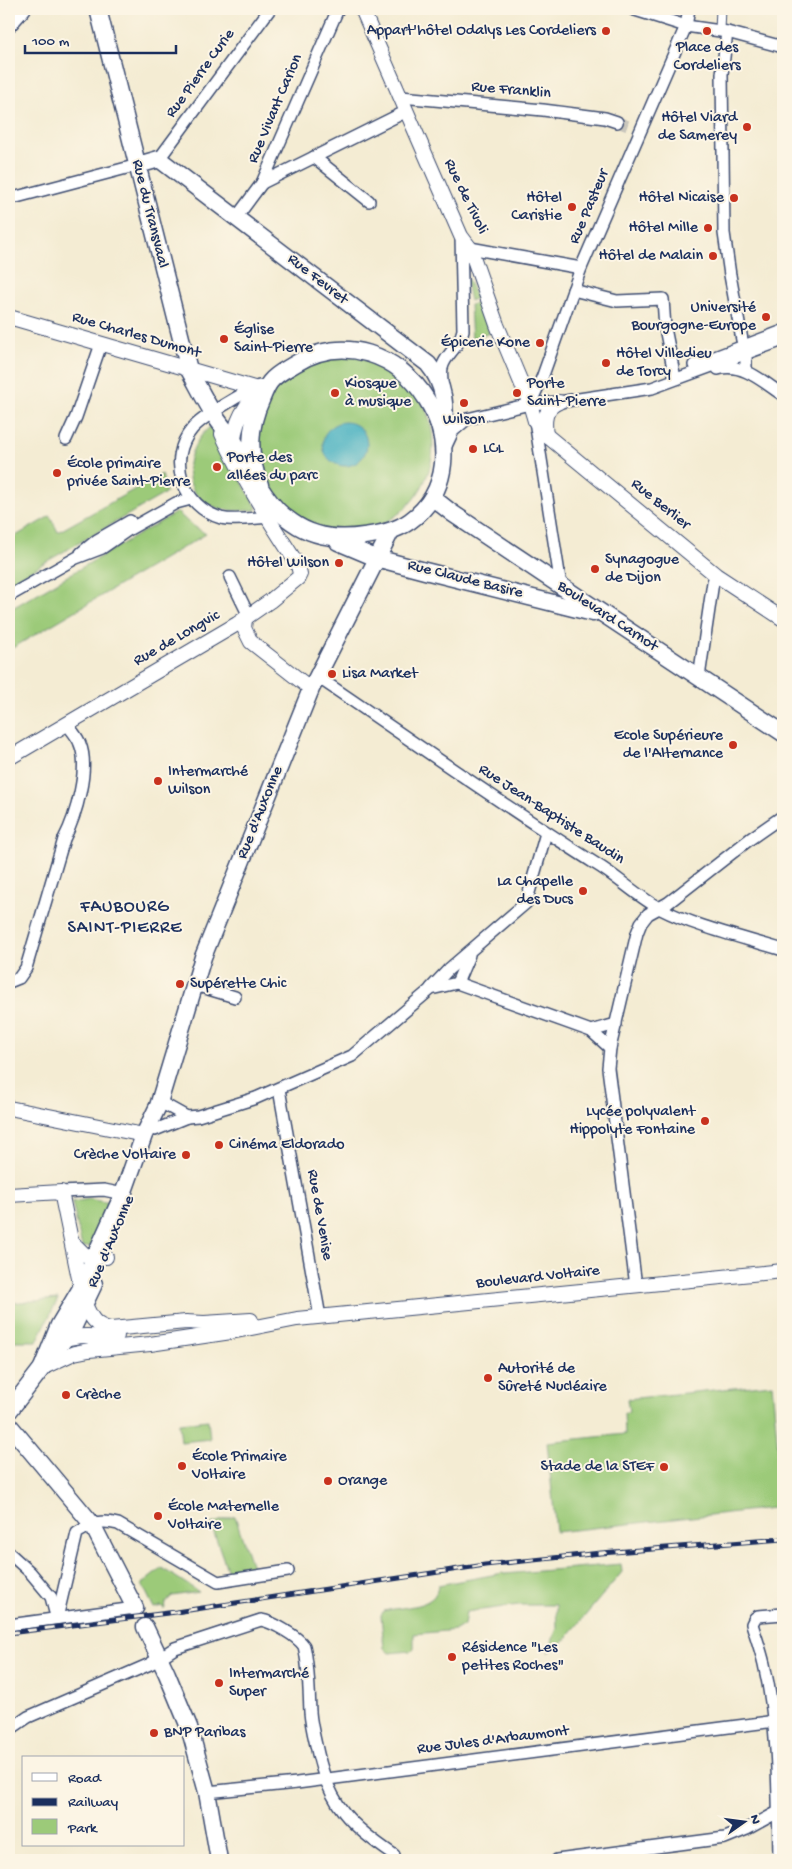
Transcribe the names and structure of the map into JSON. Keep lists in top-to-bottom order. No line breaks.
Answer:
{"streets":{"main road":["Rue du Transvaal","Rue Fevret","Rue Claude Basire","Boulevard Carnot","Rue d'Auxonne"],"street":["Rue Pierre Curie","Rue Franklin","Rue Vivant Carion","Rue de Tivoli","Rue Pasteur","Rue Charles Dumont","Rue Berlier","Rue de Longvic","Rue Jean-Baptiste Baudin","Rue de Venise","Boulevard Voltaire","Rue Jules d'Arbaumont"]},"crossings":[["Rue Pierre Curie","Rue Fevret"],["Rue Franklin","Rue de Tivoli"],["Rue Vivant Carion","Rue Fevret"],["Rue de Tivoli","Rue Pasteur"],["Rue de Tivoli","Rue Berlier"],["Rue Pasteur","Rue Berlier"],["Rue du Transvaal","Rue Charles Dumont"],["Rue Fevret","Boulevard Carnot"],["Rue Claude Basire","Boulevard Carnot"],["Rue Claude Basire","Rue d'Auxonne"],["Rue d'Auxonne","Rue Jean-Baptiste Baudin"],["Rue d'Auxonne","Boulevard Voltaire"],["Rue de Venise","Boulevard Voltaire"]],"districts":["FAUBOURG SAINT-PIERRE"],"places":["Appart'hôtel Odalys Les Cordeliers","Place des Cordeliers","Hôtel Viard de Samerey","Hôtel Nicaise","Hôtel Caristie","Hôtel Mille","Hôtel de Malain","Université Bourgogne-Europe","Église Saint-Pierre","Épicerie Kone","Hôtel Villedieu de Torcy","Kiosque à musique","Porte Saint-Pierre","Wilson","LCL","Porte des allées du parc","École primaire privée Saint-Pierre","Hôtel Wilson","Synagogue de Dijon","Lisa Market","Ecole Supérieure de l'Alternance","Intermarché Wilson","La Chapelle des Ducs","Supérette Chic","Lycée polyvalent Hippolyte Fontaine","Cinéma Eldorado","Crèche Voltaire","Autorité de Sûreté Nucléaire","Crèche","École Primaire Voltaire","Stade de la STEF","Orange","École Maternelle Voltaire","Résidence \"Les petites Roches\"","Intermarché Super","BNP Paribas"],"legend":["Road","Railway","Park"],"scale_bar":"100 m","north":"right"}
